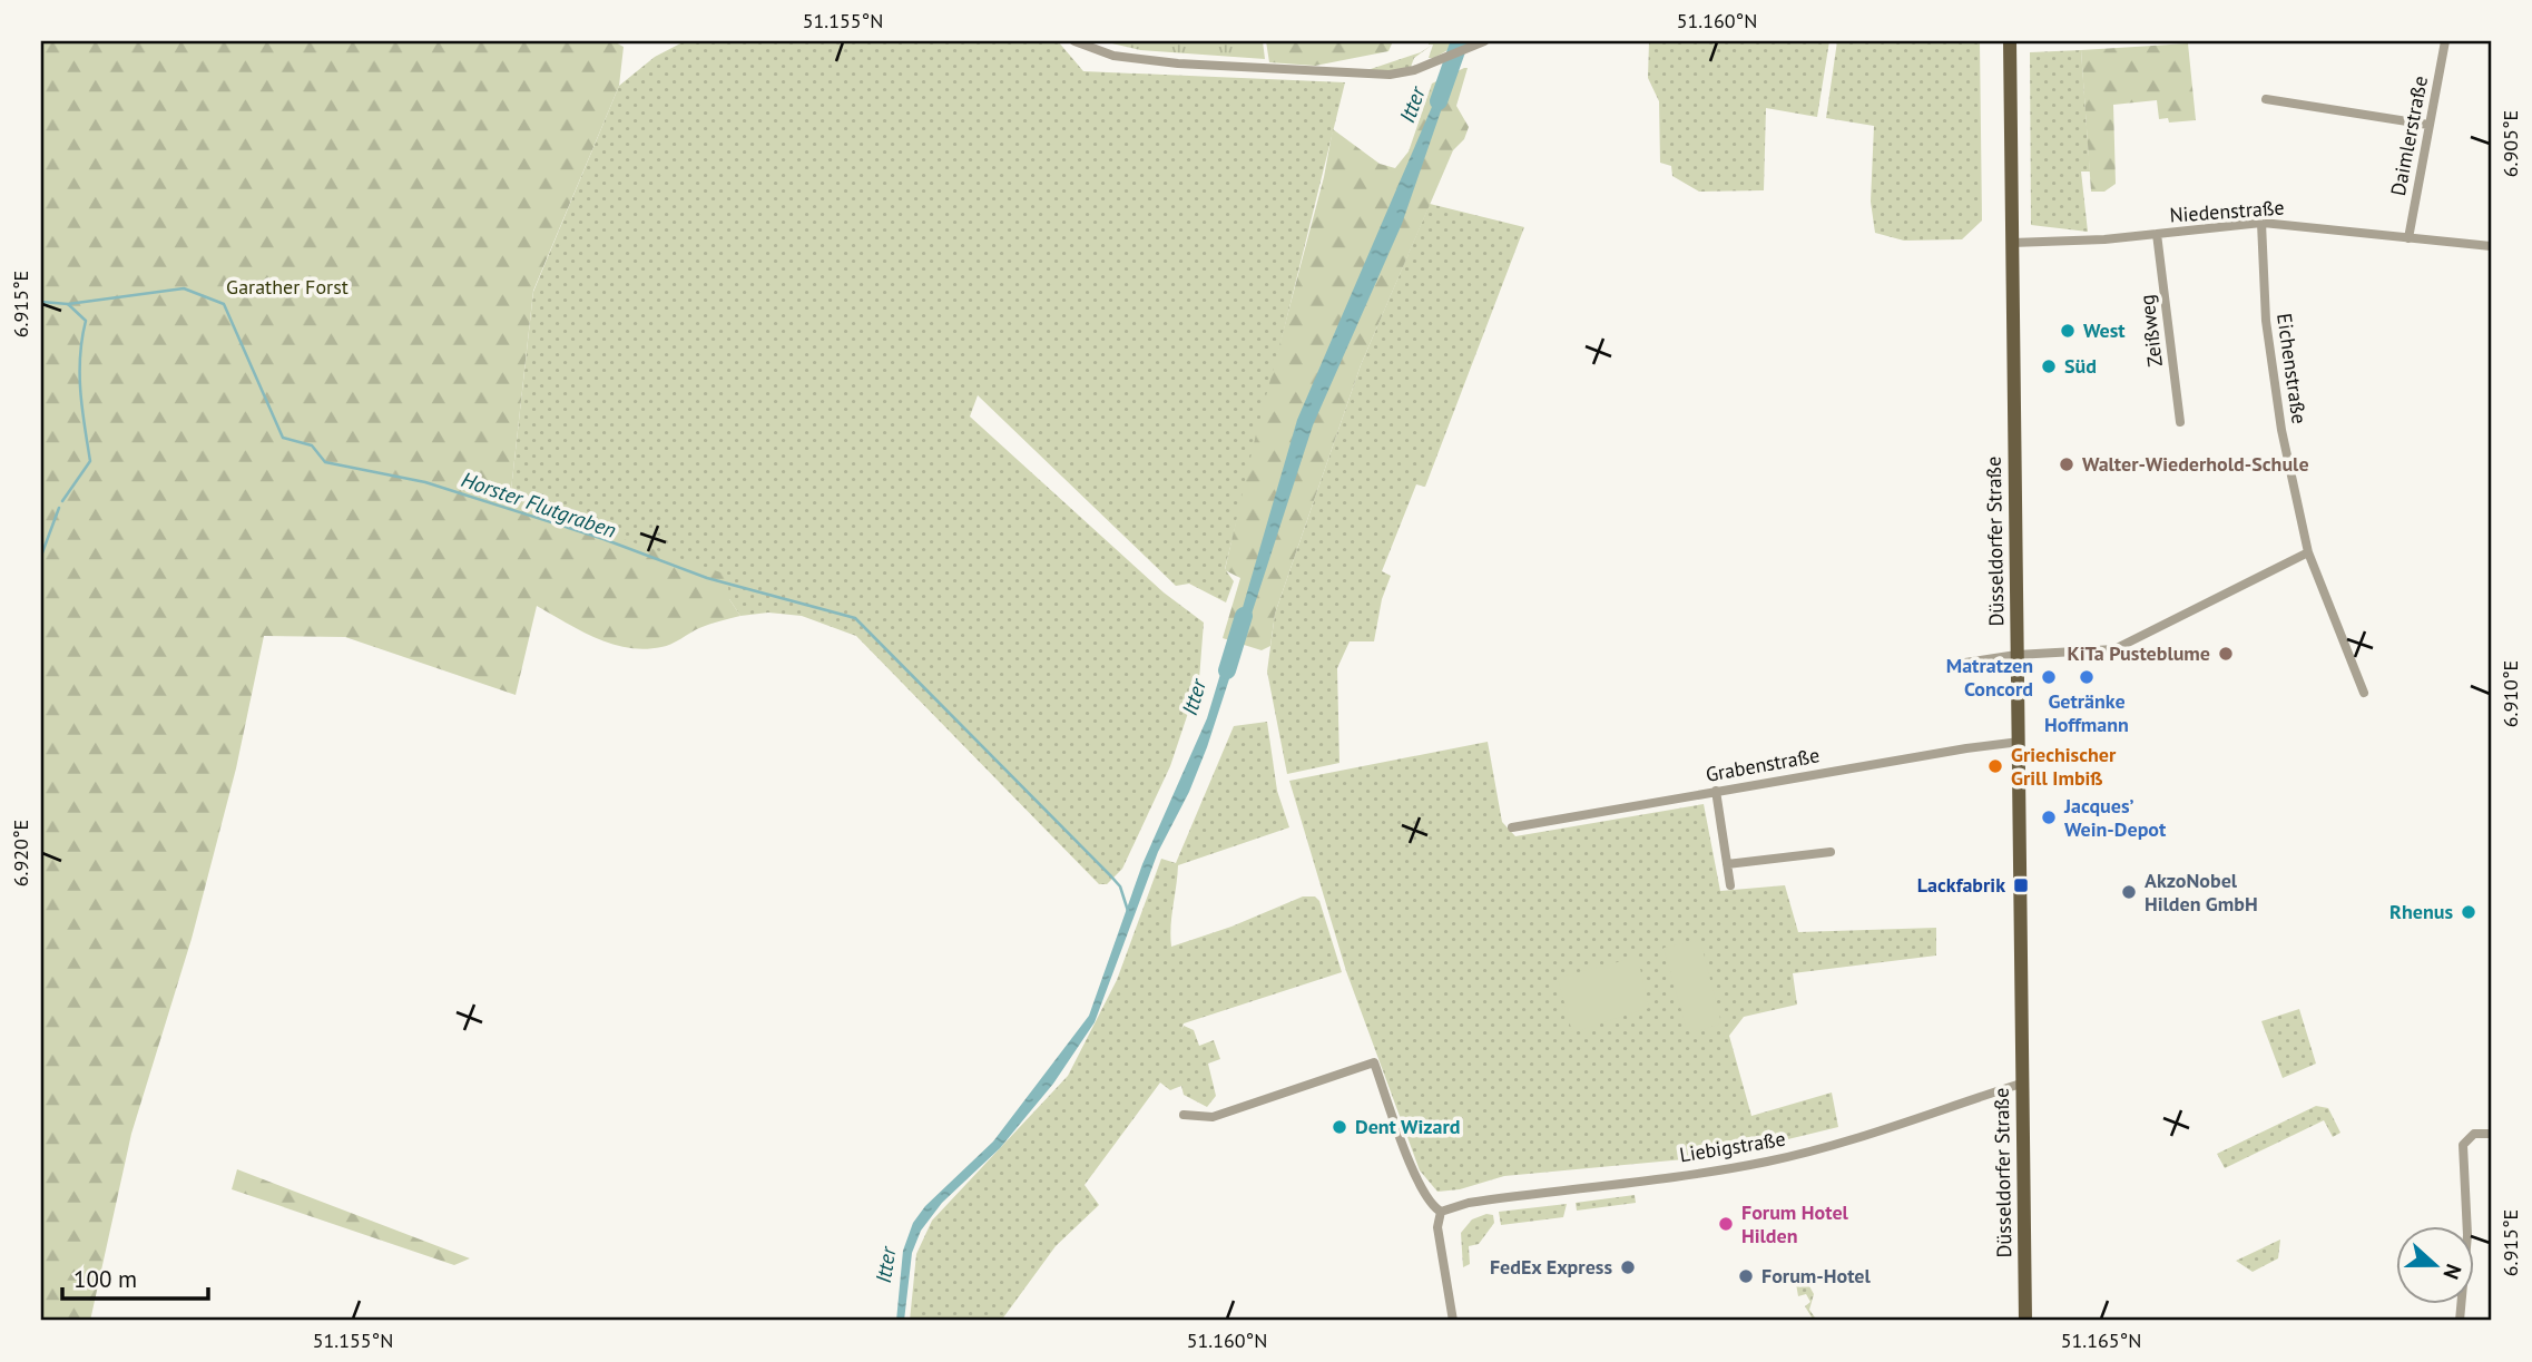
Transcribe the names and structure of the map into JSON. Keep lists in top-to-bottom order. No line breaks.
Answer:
{"streets":{"main road":["Düsseldorfer Straße"],"street":["Daimlerstraße","Niedenstraße","Zeißweg","Eichenstraße","Grabenstraße","Liebigstraße"]},"crossings":[["Daimlerstraße","Niedenstraße"],["Niedenstraße","Zeißweg"],["Niedenstraße","Eichenstraße"],["Niedenstraße","Düsseldorfer Straße"],["Düsseldorfer Straße","Grabenstraße"],["Düsseldorfer Straße","Liebigstraße"]],"water":["Itter","Horster Flutgraben"],"parks":["Garather Forst"],"places":{"other":["West","Süd","Walter-Wiederhold-Schule","KiTa Pusteblume","Matratzen Concord","Getränke Hoffmann","Griechischer Grill Imbiß","Jacques’ Wein-Depot","AkzoNobel Hilden GmbH","Rhenus","Dent Wizard","Forum Hotel Hilden","FedEx Express","Forum-Hotel"],"transit":["Lackfabrik"]},"scale_bar":"100 m","north":"right","coordinates":["51.155°N","51.160°N","6.905°E","6.915°E","6.910°E","6.920°E","51.165°N"]}
